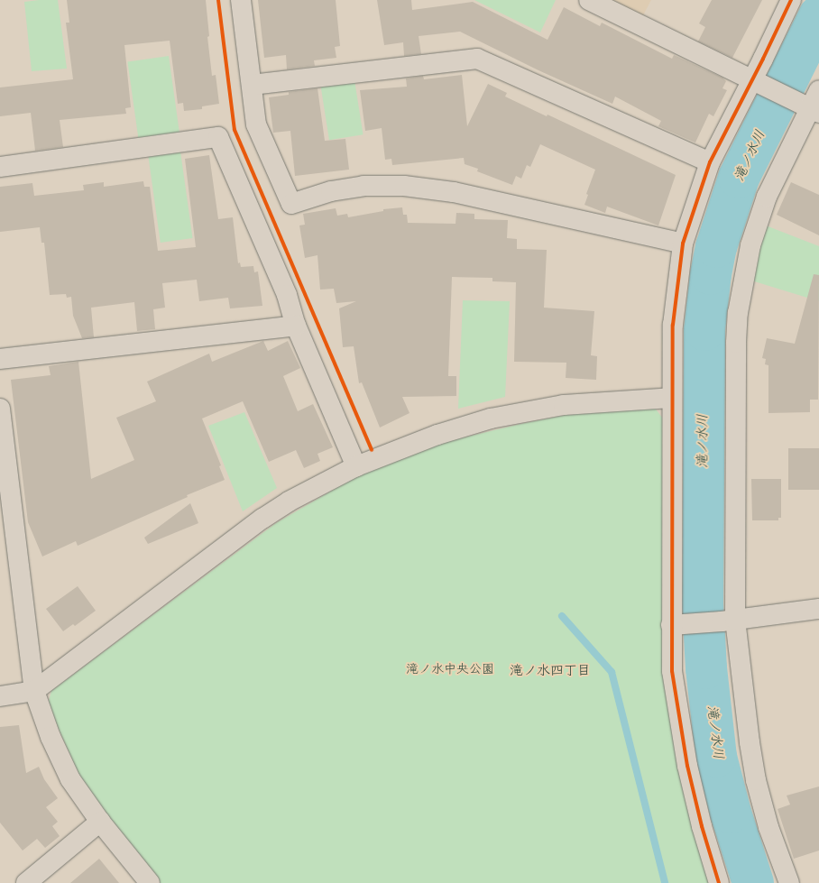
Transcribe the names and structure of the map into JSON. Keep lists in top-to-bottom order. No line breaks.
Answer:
{"districts":["滝ノ水四丁目"],"water":["滝ノ水川"],"parks":["滝ノ水中央公園"]}
